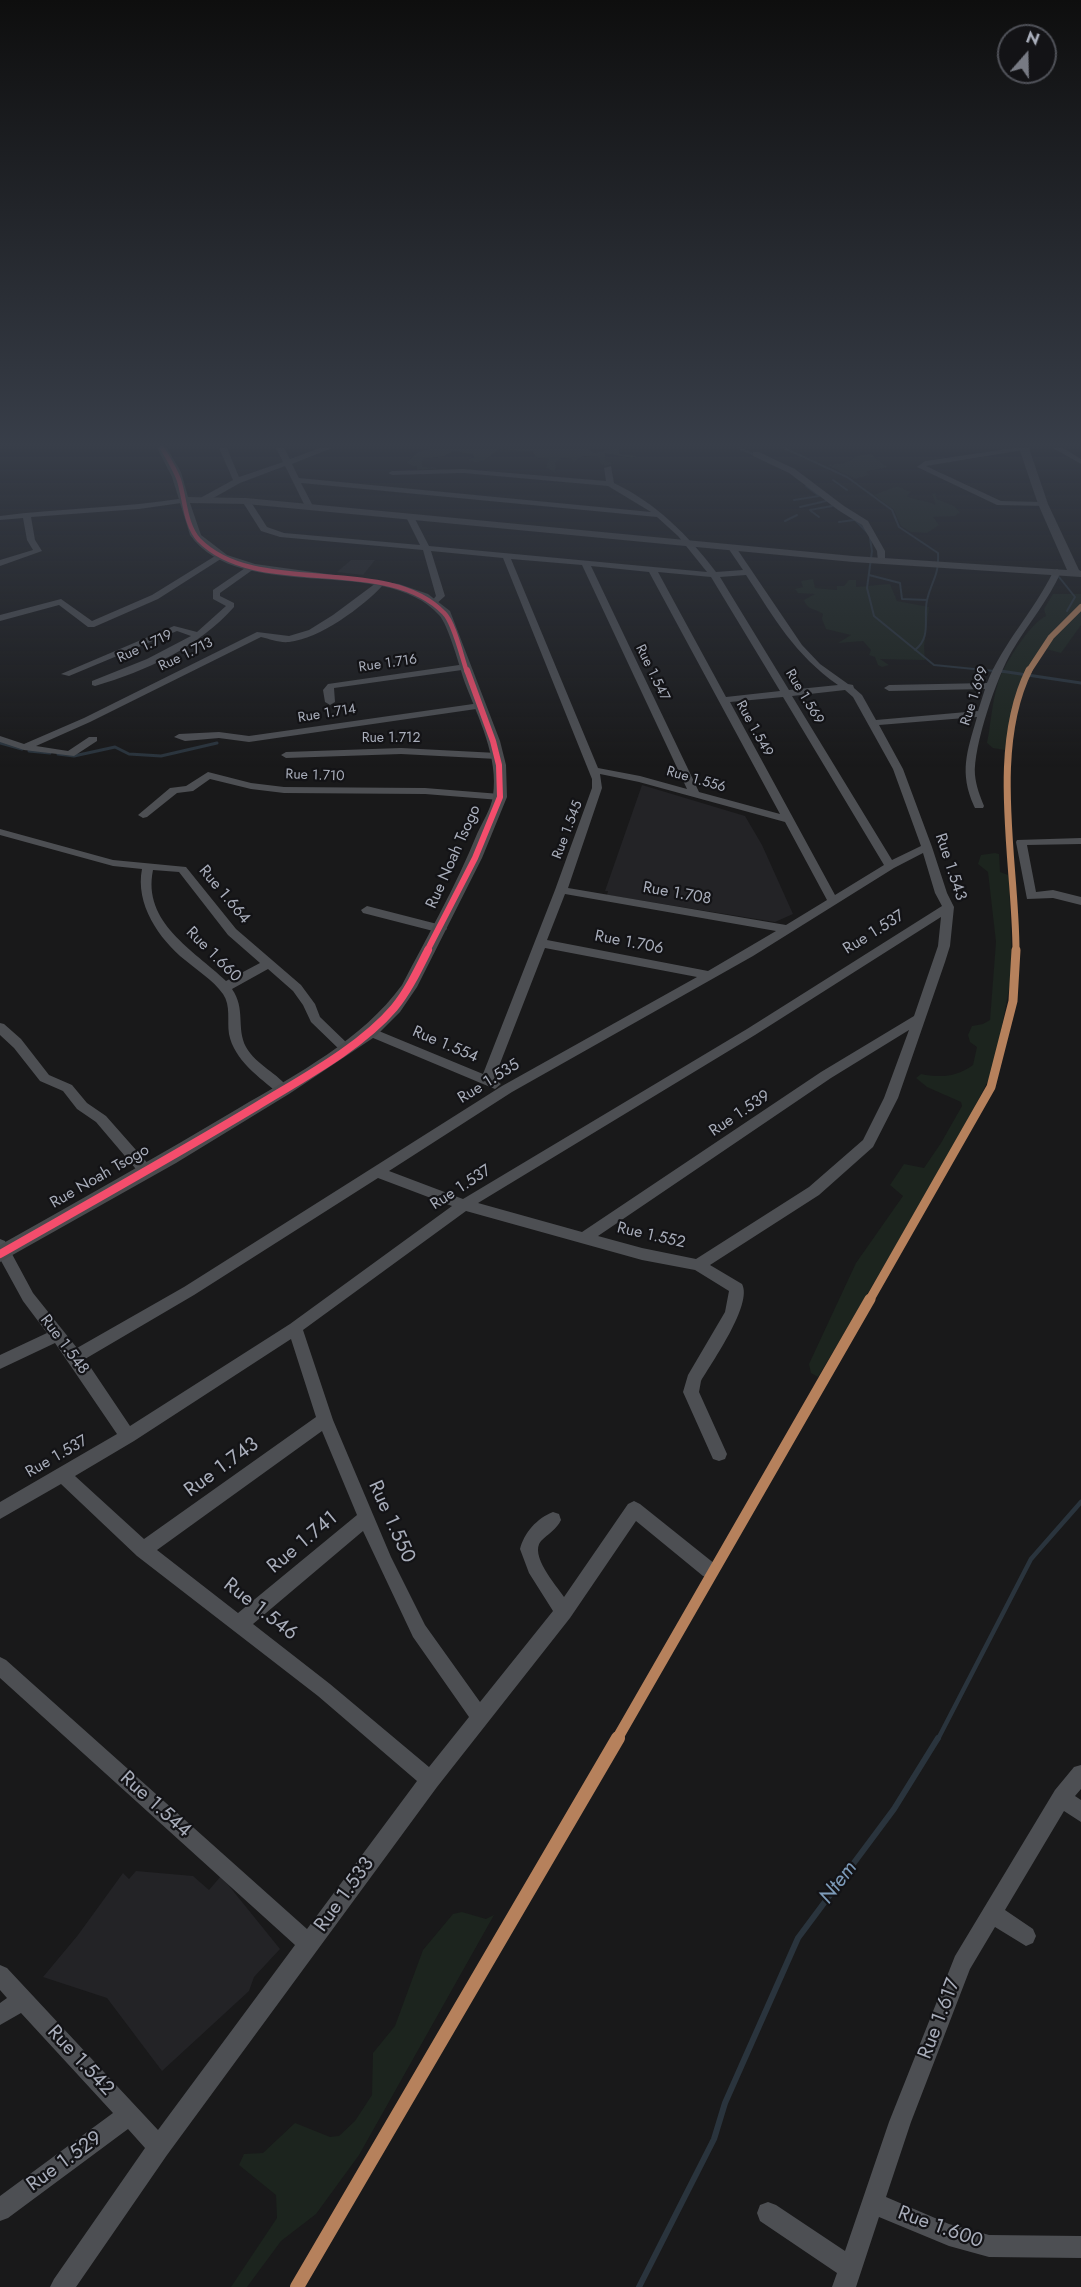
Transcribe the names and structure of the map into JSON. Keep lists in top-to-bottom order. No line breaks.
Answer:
{"streets":{"main road":["Rue Noah Tsogo"],"street":["Rue 1.719","Rue 1.713","Rue 1.716","Rue 1.547","Rue 1.699","Rue 1.569","Rue 1.714","Rue 1.549","Rue 1.712","Rue 1.710","Rue 1.556","Rue 1.545","Rue 1.543","Rue 1.708","Rue 1.664","Rue 1.537","Rue 1.706","Rue 1.660","Rue 1.554","Rue 1.535","Rue 1.539","Rue 1.552","Rue 1.548","Rue 1.743","Rue 1.550","Rue 1.741","Rue 1.546","Rue 1.544","Rue 1.533","Rue 1.617","Rue 1.542","Rue 1.529","Rue 1.600"]},"crossings":[["Rue 1.716","Rue Noah Tsogo"],["Rue 1.547","Rue 1.556"],["Rue 1.569","Rue 1.535"],["Rue 1.714","Rue Noah Tsogo"],["Rue 1.549","Rue 1.556"],["Rue 1.549","Rue 1.535"],["Rue 1.712","Rue Noah Tsogo"],["Rue 1.710","Rue Noah Tsogo"],["Rue 1.556","Rue 1.545"],["Rue 1.545","Rue 1.708"],["Rue 1.545","Rue 1.706"],["Rue 1.545","Rue 1.554"],["Rue Noah Tsogo","Rue 1.664"],["Rue Noah Tsogo","Rue 1.660"],["Rue Noah Tsogo","Rue 1.554"],["Rue Noah Tsogo","Rue 1.548"],["Rue 1.543","Rue 1.537"],["Rue 1.543","Rue 1.535"],["Rue 1.543","Rue 1.539"],["Rue 1.543","Rue 1.552"],["Rue 1.708","Rue 1.535"],["Rue 1.664","Rue 1.660"],["Rue 1.537","Rue 1.552"],["Rue 1.537","Rue 1.548"],["Rue 1.537","Rue 1.550"],["Rue 1.537","Rue 1.546"],["Rue 1.706","Rue 1.535"],["Rue 1.554","Rue 1.535"],["Rue 1.535","Rue 1.552"],["Rue 1.535","Rue 1.548"],["Rue 1.539","Rue 1.552"],["Rue 1.743","Rue 1.550"],["Rue 1.743","Rue 1.546"],["Rue 1.550","Rue 1.741"],["Rue 1.550","Rue 1.533"],["Rue 1.741","Rue 1.546"],["Rue 1.546","Rue 1.533"],["Rue 1.544","Rue 1.533"],["Rue 1.533","Rue 1.542"],["Rue 1.617","Rue 1.600"],["Rue 1.542","Rue 1.529"]],"water":["Ntem"],"north":"top"}
